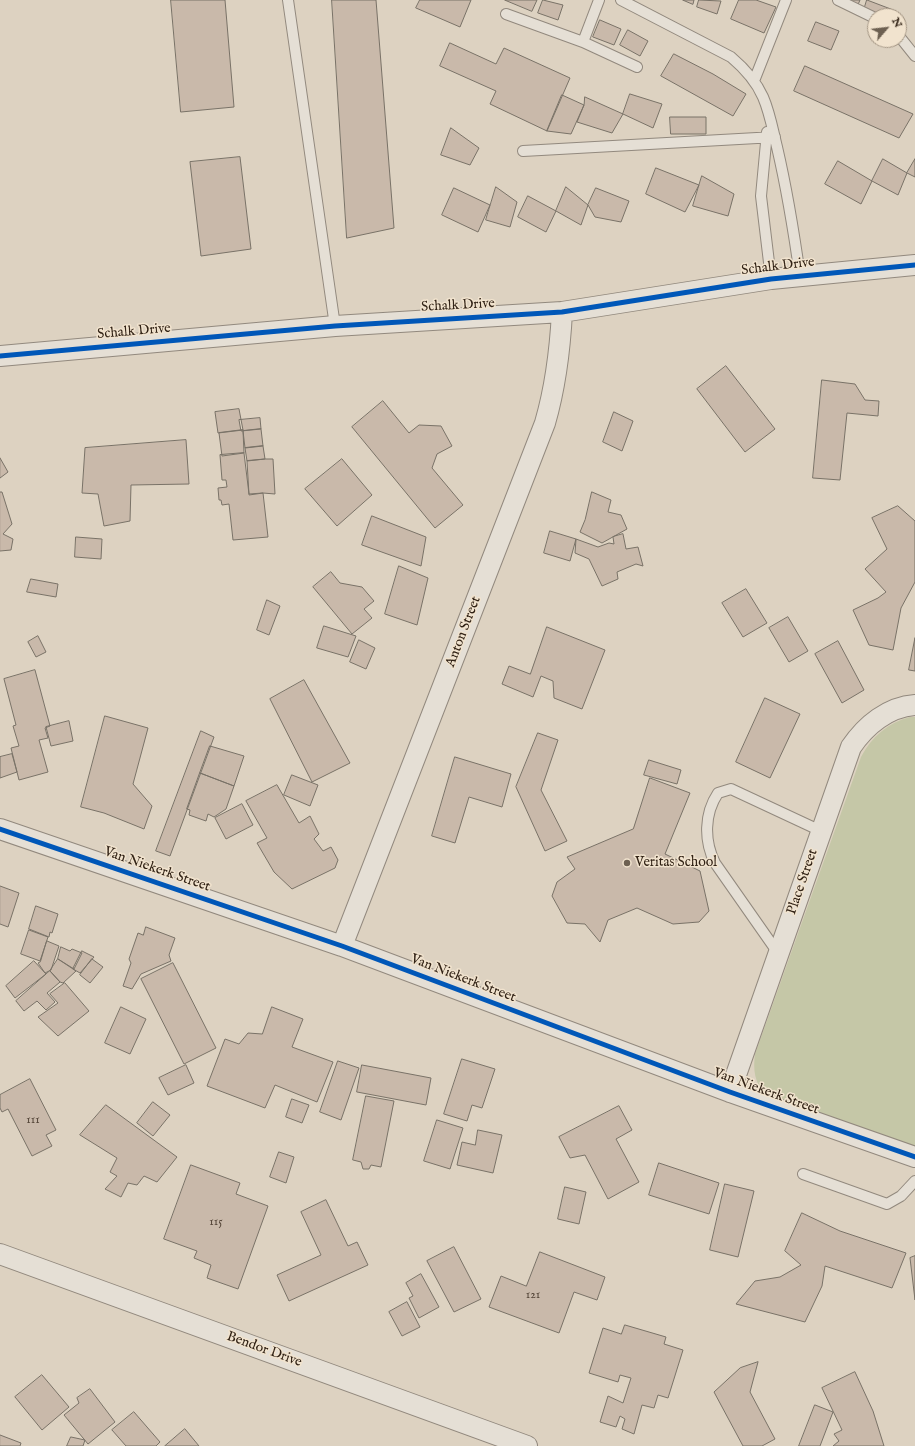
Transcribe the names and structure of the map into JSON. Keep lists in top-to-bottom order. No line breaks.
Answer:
{"streets":{"street":["Schalk Drive","Anton Street","Van Niekerk Street","Place Street","Bendor Drive"]},"crossings":[["Schalk Drive","Anton Street"],["Anton Street","Van Niekerk Street"],["Van Niekerk Street","Place Street"]],"places":["Veritas School"],"house_numbers":["111","115","121"],"north":"top right"}
